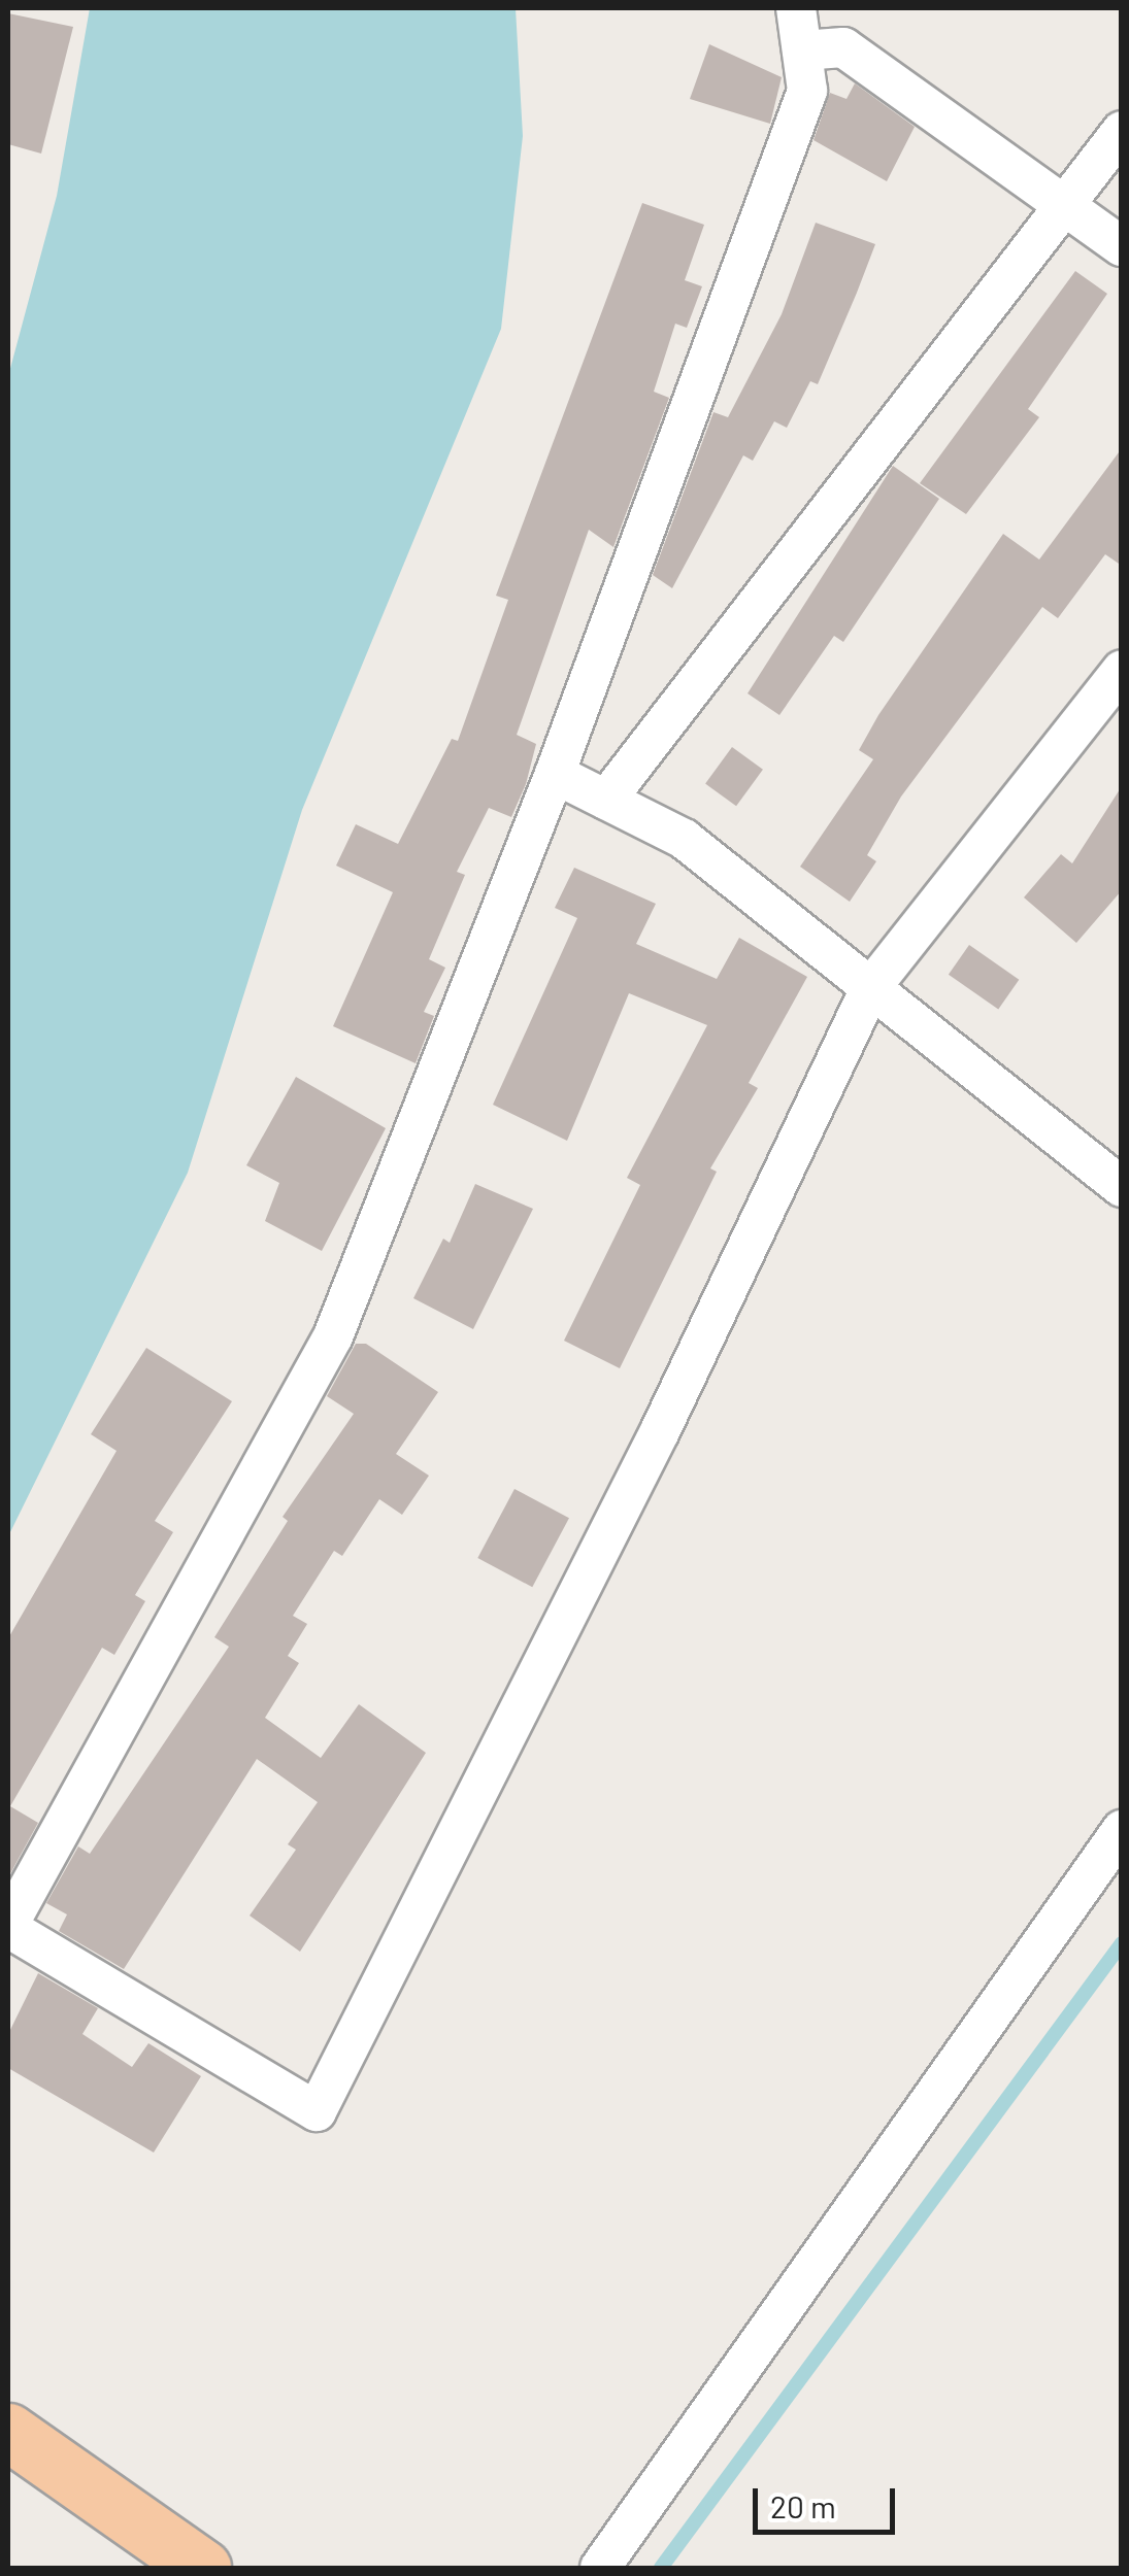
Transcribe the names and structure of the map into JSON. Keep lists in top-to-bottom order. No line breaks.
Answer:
{"scale_bar":"20 m"}
